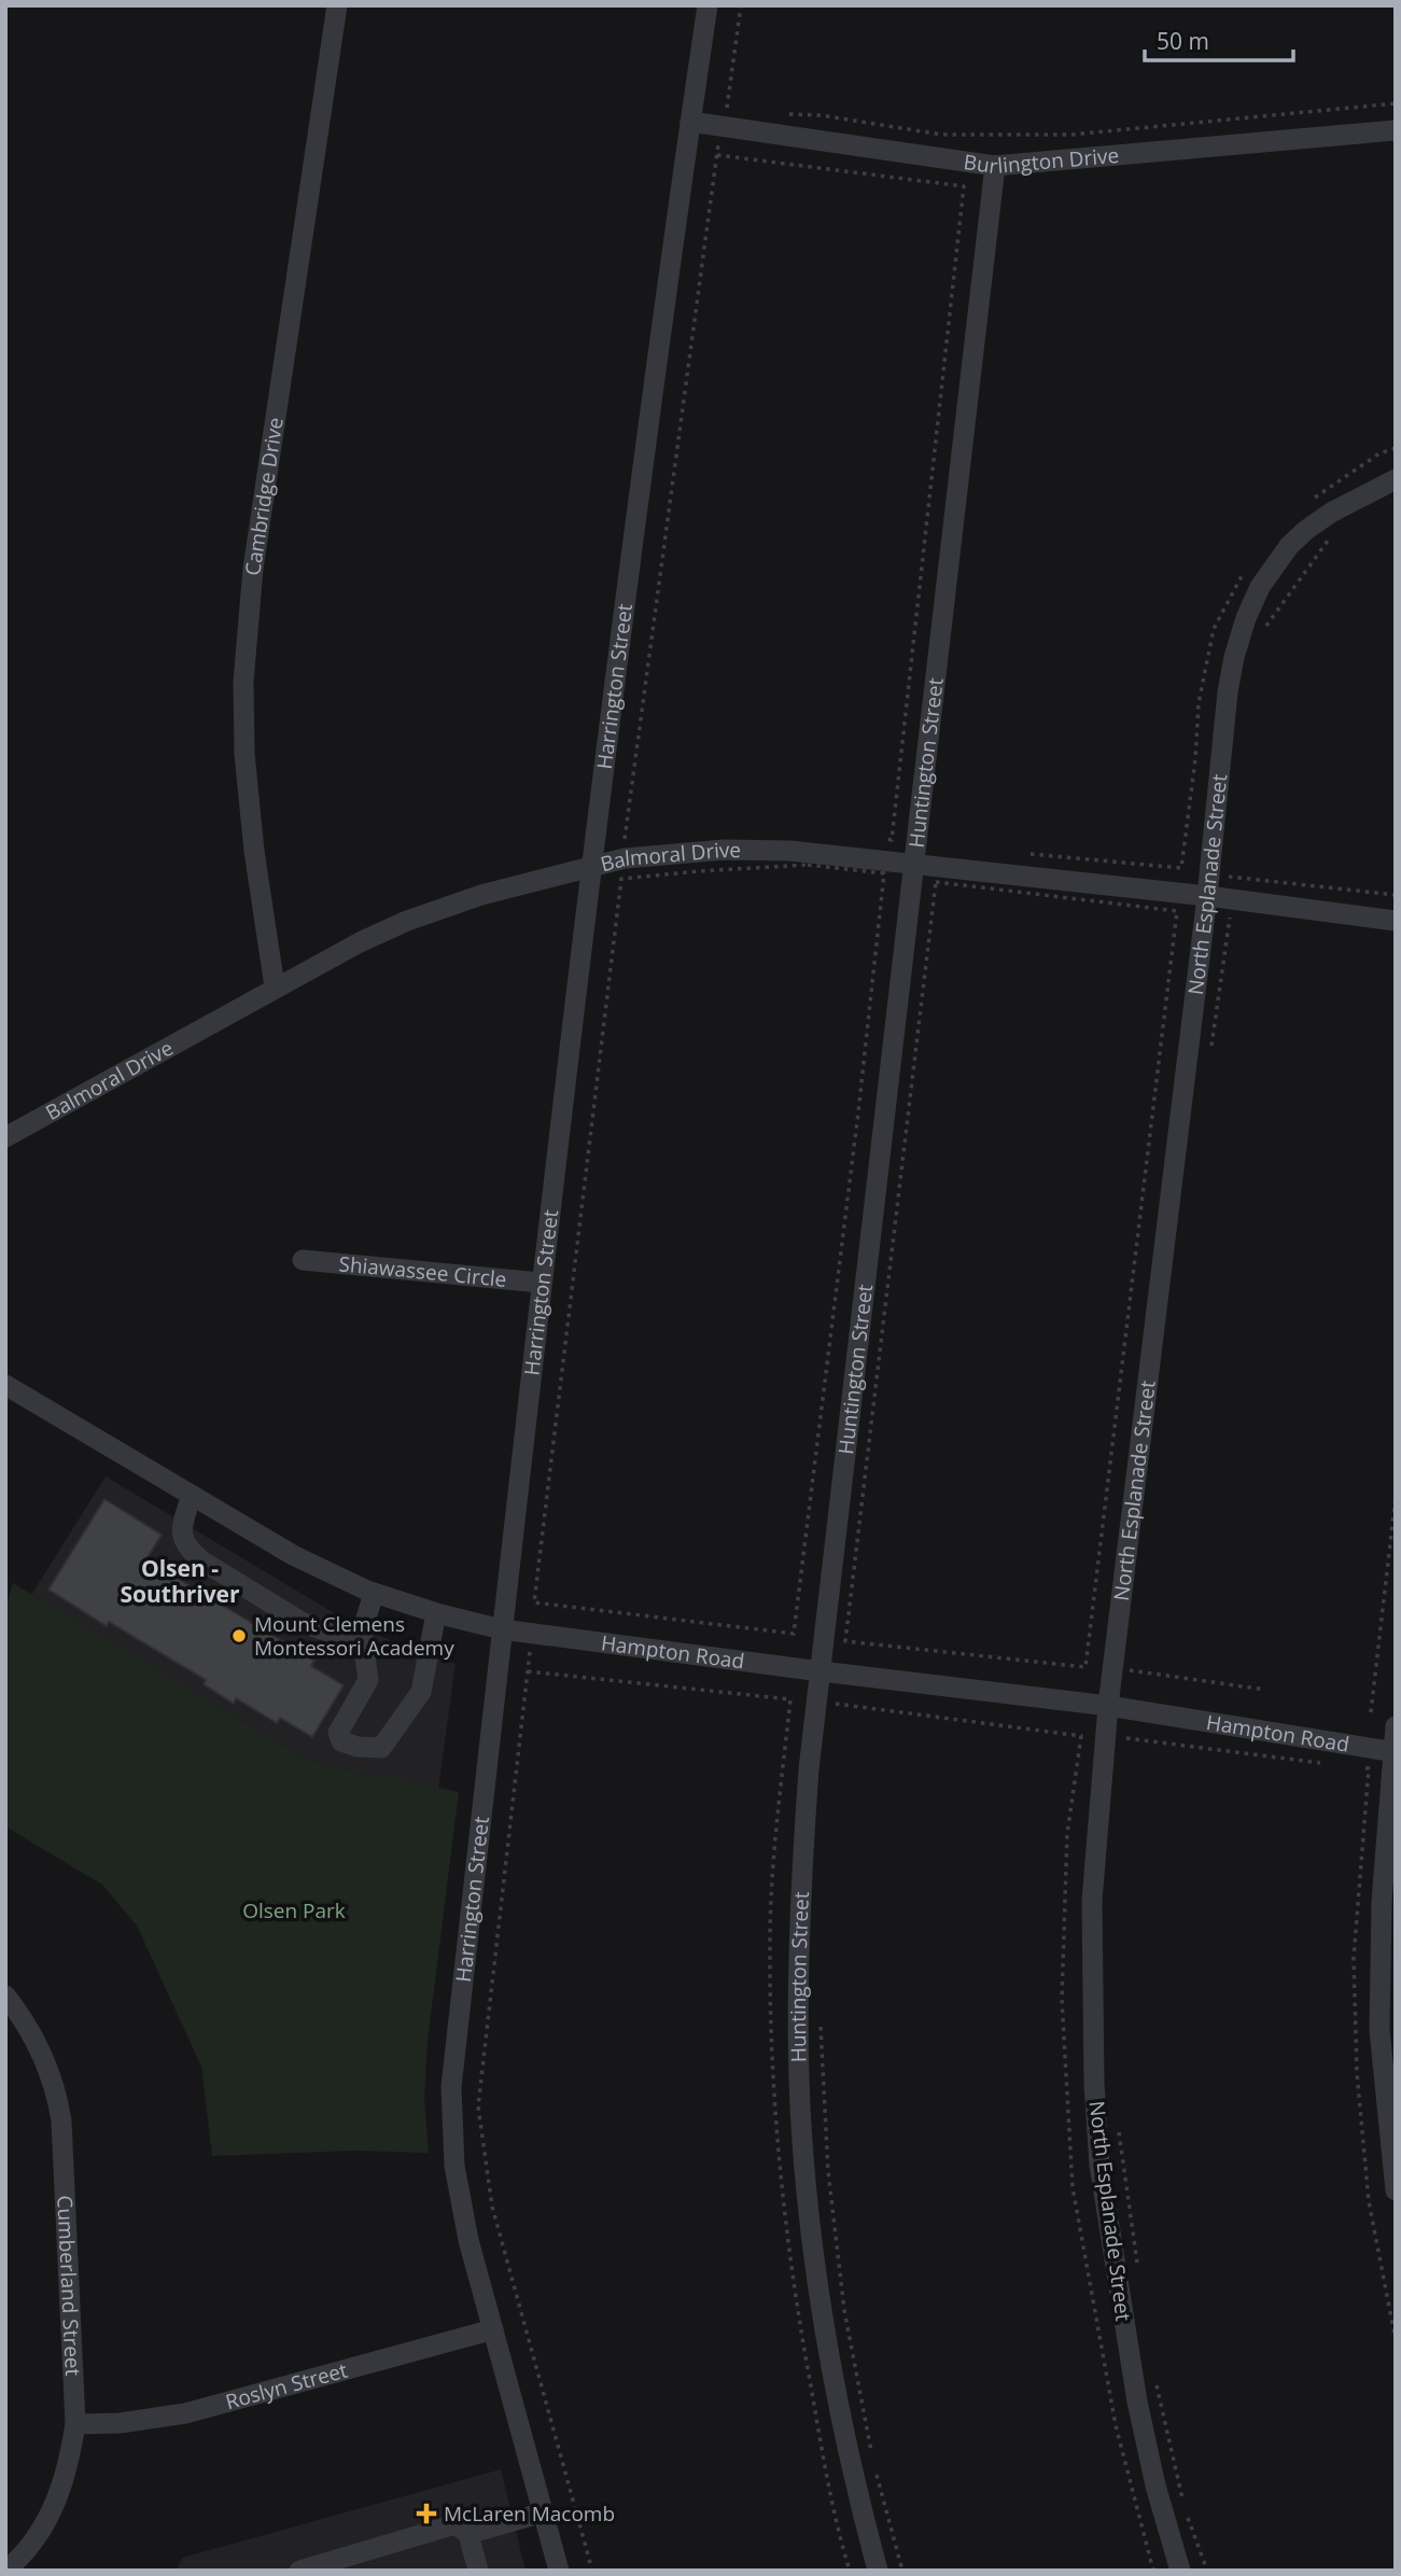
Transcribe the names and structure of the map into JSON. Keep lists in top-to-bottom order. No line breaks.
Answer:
{"streets":{"street":["Burlington Drive","Cambridge Drive","Harrington Street","Huntington Street","Balmoral Drive","North Esplanade Street","Shiawassee Circle","Hampton Road","Cumberland Street","Roslyn Street"]},"crossings":[["Burlington Drive","Harrington Street"],["Burlington Drive","Huntington Street"],["Cambridge Drive","Balmoral Drive"],["Harrington Street","Balmoral Drive"],["Harrington Street","Shiawassee Circle"],["Harrington Street","Hampton Road"],["Harrington Street","Roslyn Street"],["Huntington Street","Balmoral Drive"],["Huntington Street","Hampton Road"],["Balmoral Drive","North Esplanade Street"],["North Esplanade Street","Hampton Road"],["Cumberland Street","Roslyn Street"]],"districts":["Olsen - Southriver"],"parks":["Olsen Park"],"places":{"other":["Mount Clemens Montessori Academy"],"health":["McLaren Macomb"]},"scale_bar":"50 m"}
